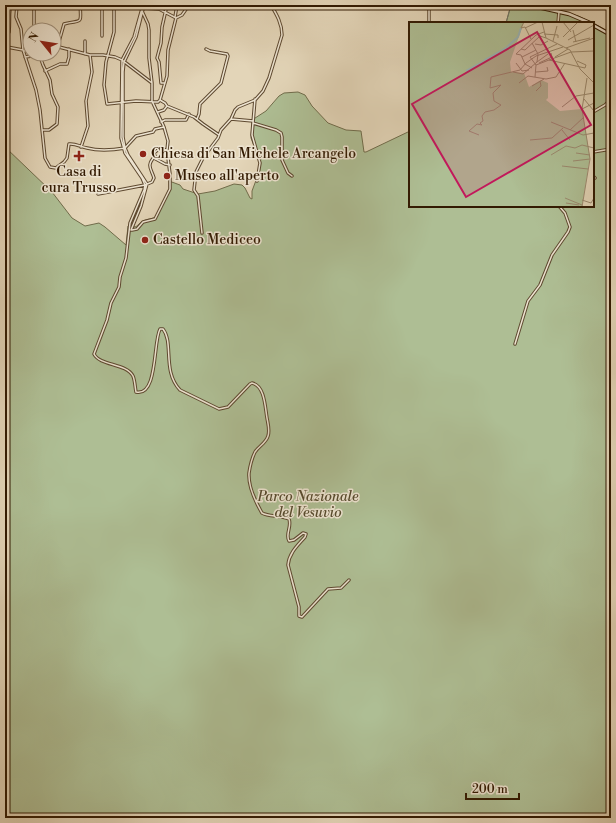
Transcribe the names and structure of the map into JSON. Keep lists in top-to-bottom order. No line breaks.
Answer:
{"parks":["Parco Nazionale del Vesuvio"],"places":{"other":["Chiesa di San Michele Arcangelo","Museo all'aperto","Castello Mediceo"],"health":["Casa di cura Trusso"]},"scale_bar":"200 m","north":"top left"}
